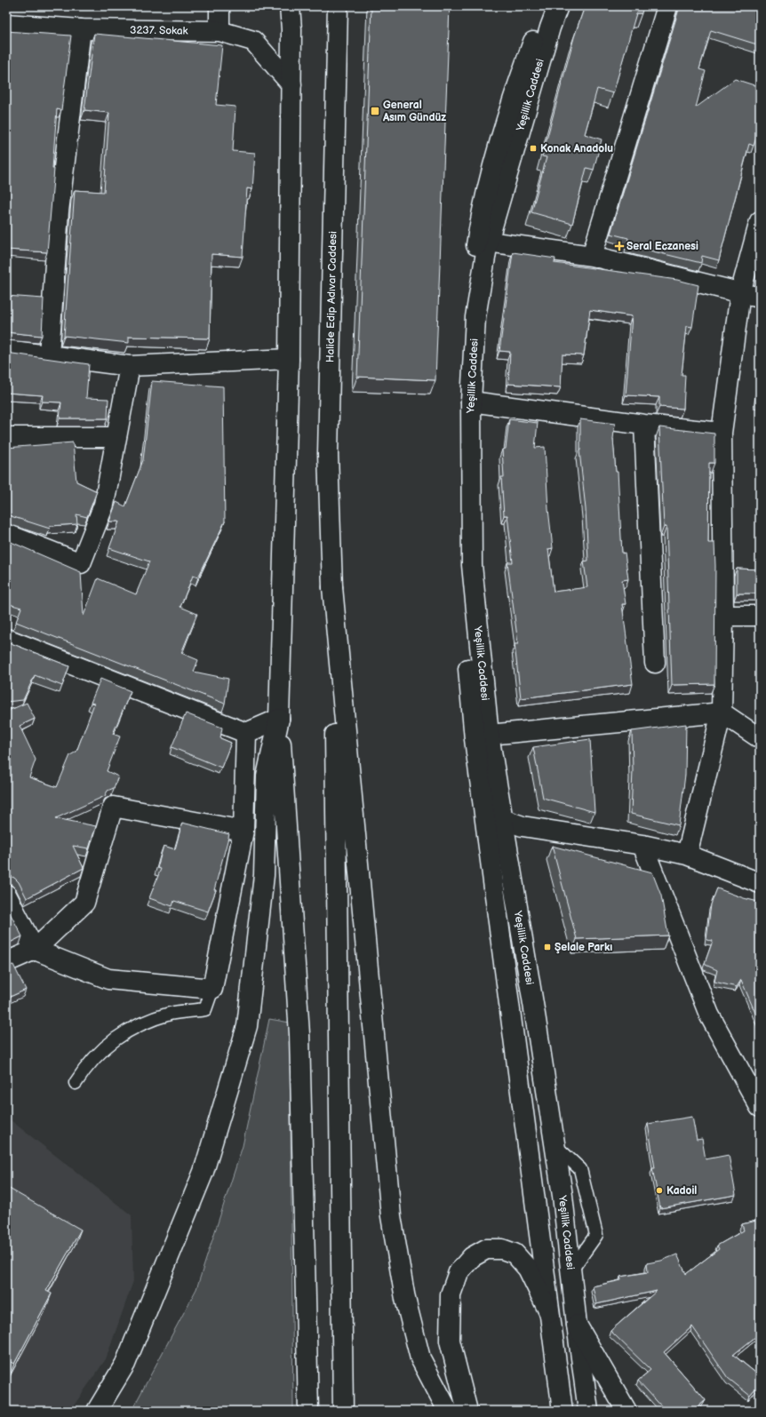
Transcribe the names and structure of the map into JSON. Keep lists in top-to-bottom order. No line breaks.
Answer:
{"streets":{"main road":["3237. Sokak","Yeşillik Caddesi","Halide Edip Adıvar Caddesi"]},"places":{"transit":["General Asım Gündüz","Konak Anadolu","Şelale Parkı"],"health":["Seral Eczanesi"],"other":["Kadoil"]}}
